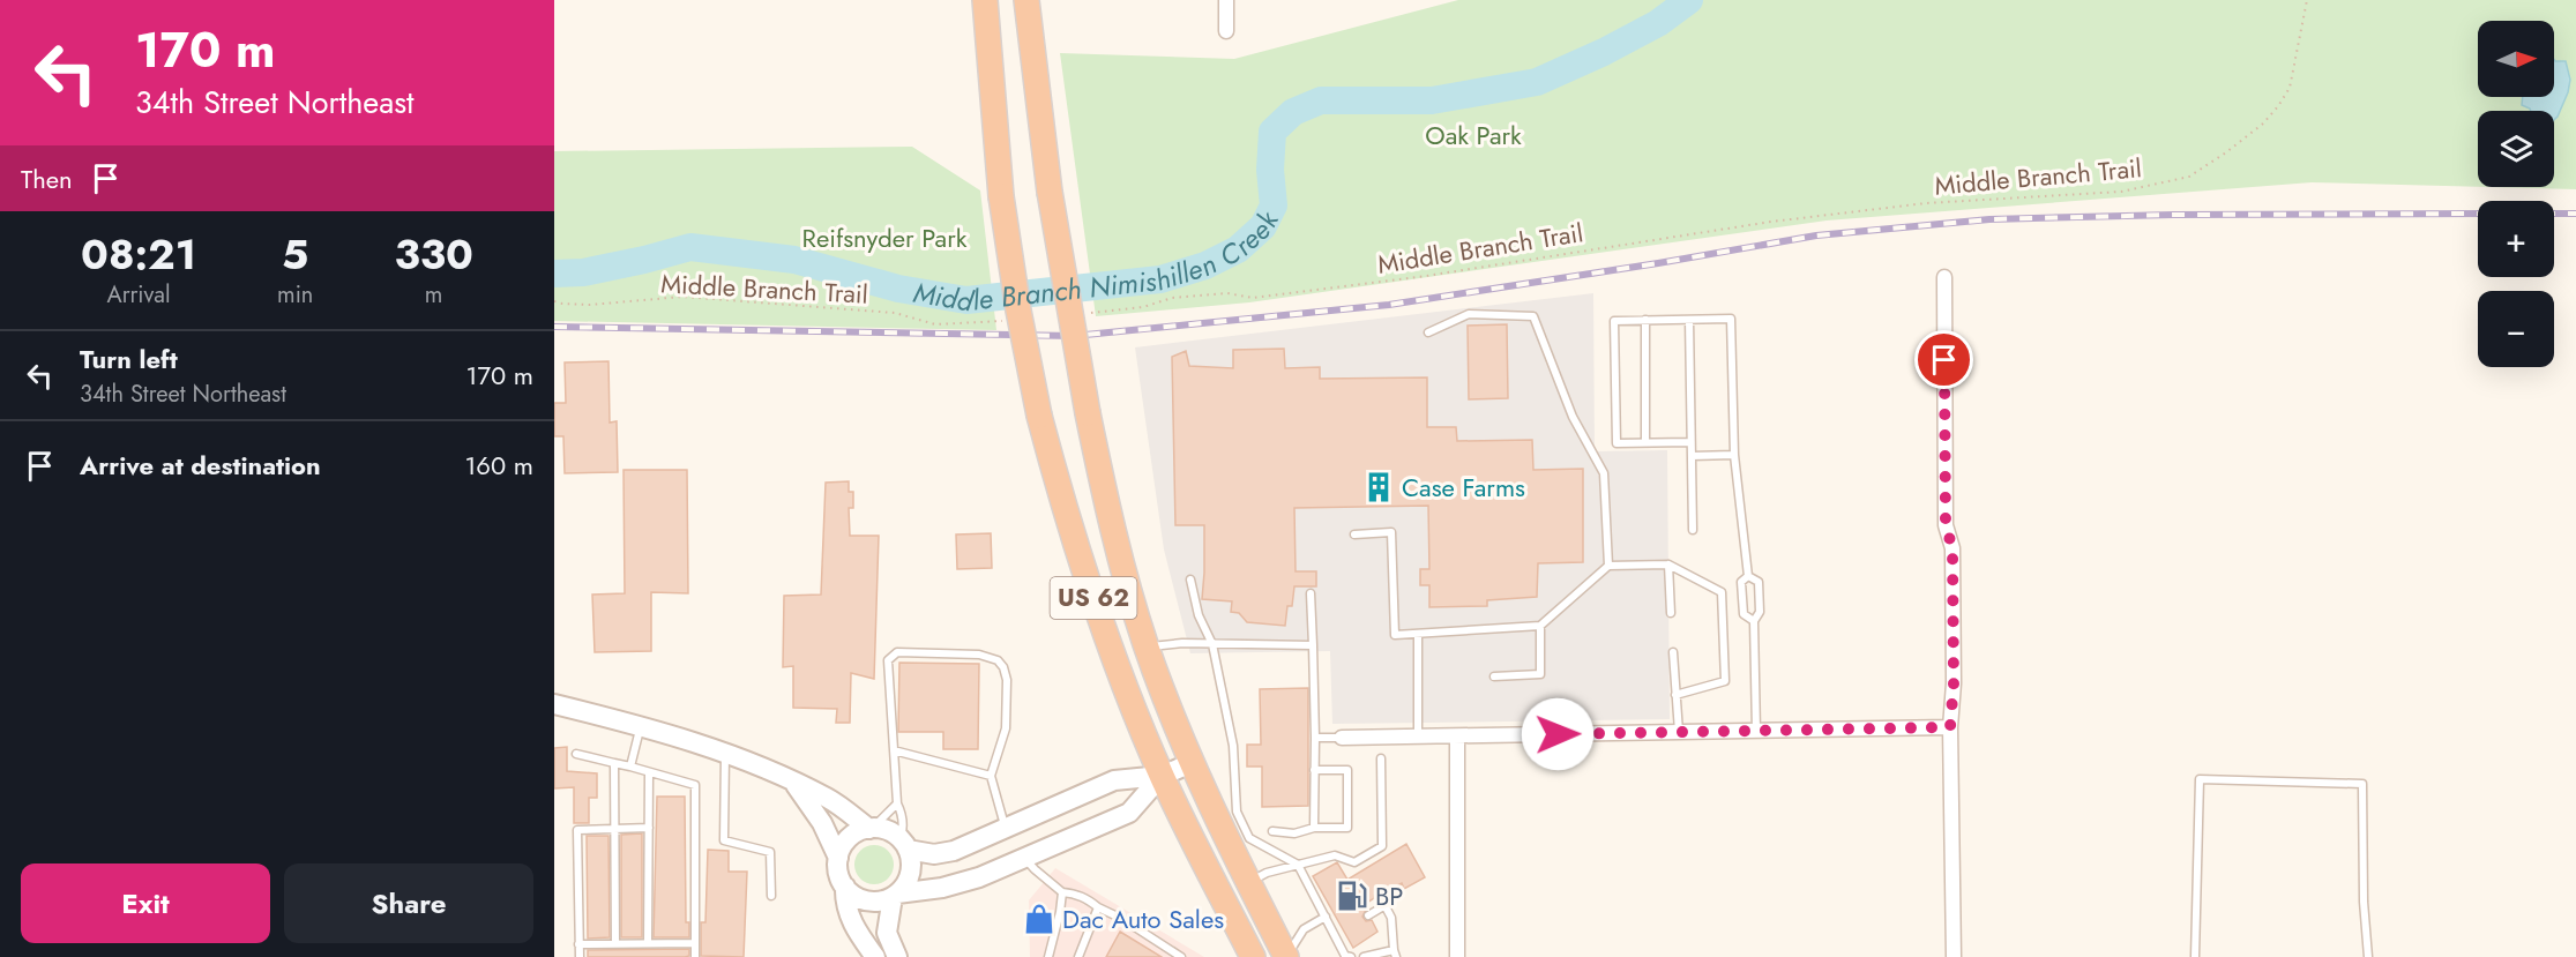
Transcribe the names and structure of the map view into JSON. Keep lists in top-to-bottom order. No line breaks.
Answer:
{"streets":{"highway":["US 62"],"path":["Middle Branch Trail"]},"water":["Middle Branch Nimishillen Creek"],"parks":["Oak Park","Reifsnyder Park"],"places":{"building":["Case Farms"],"fuel station":["BP"],"shop":["Dac Auto Sales"]},"north":"right","page":{"turn":["170 m","34th Street Northeast"],"map_buttons":["+","−"],"then":"Then","eta":["08:21","Arrival","5","min","330","m"],"list":[{"name":"Turn left","note":"34th Street Northeast","value":"170 m"},{"name":"Arrive at destination","value":"160 m"}],"buttons":["Exit","Share"]}}
